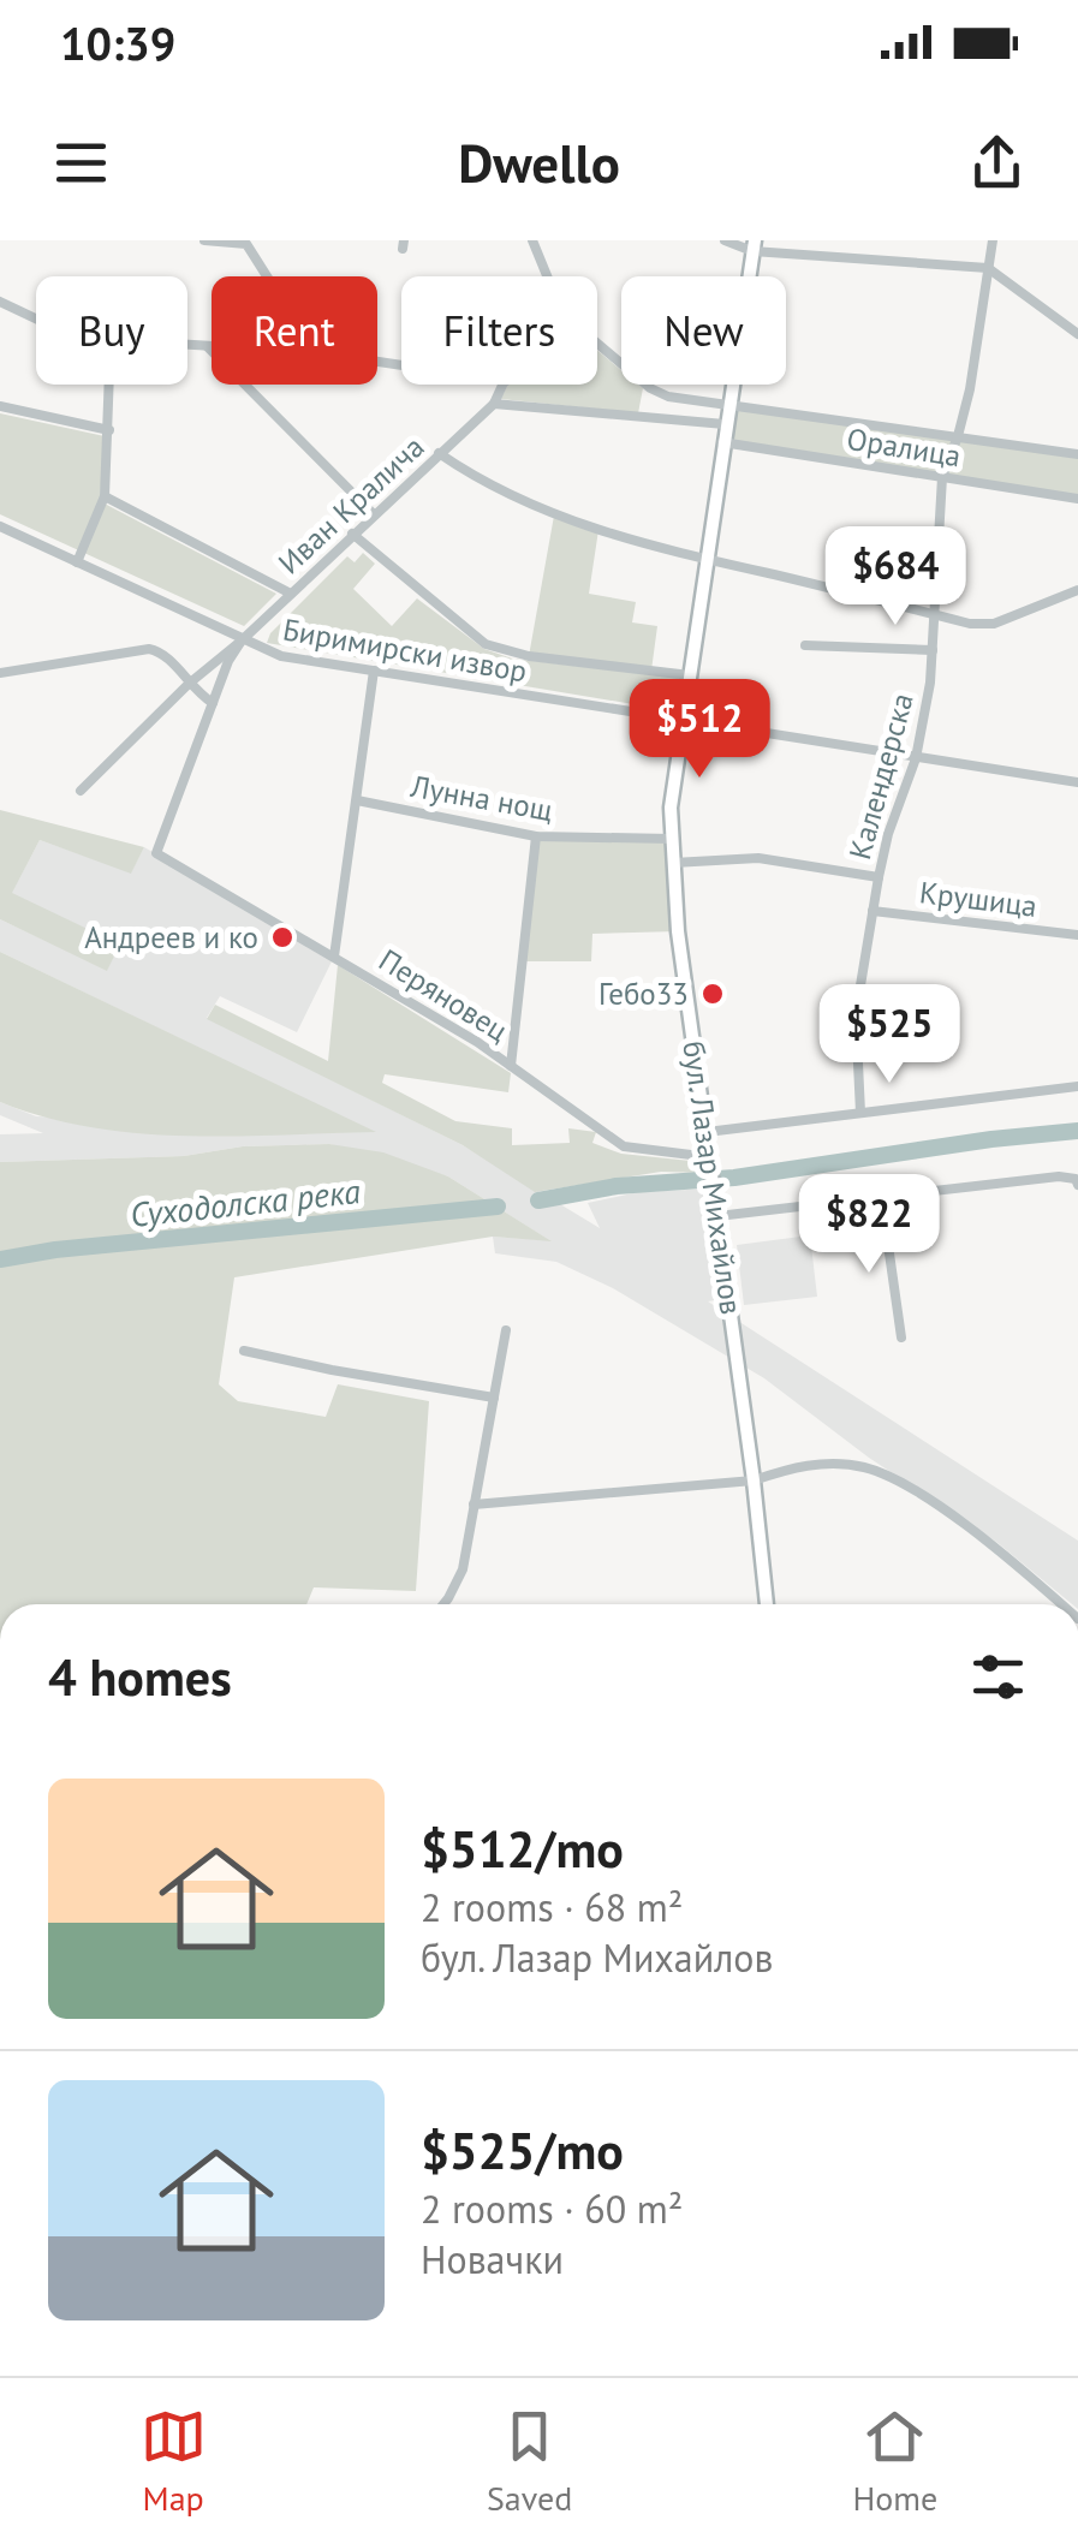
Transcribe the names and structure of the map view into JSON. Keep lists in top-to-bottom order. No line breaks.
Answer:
{"streets":{"street":["Оралица","Иван Кралича","Биримирски извор","Календерска","Лунна нощ","Крушица","Перяновец","бул. Лазар Михайлов"]},"crossings":[["Оралица","Календерска"],["Оралица","бул. Лазар Михайлов"],["Иван Кралича","Биримирски извор"],["Иван Кралича","Перяновец"],["Биримирски извор","Календерска"],["Биримирски извор","бул. Лазар Михайлов"],["Календерска","Крушица"],["Лунна нощ","бул. Лазар Михайлов"],["Крушица","бул. Лазар Михайлов"],["Перяновец","бул. Лазар Михайлов"]],"water":["Суходолска река"],"places":["Андреев и ко","Гебо33"],"page":{"status":"10:39","header":"Dwello","chip":["Buy","Rent","Filters","New"],"price":["$684","$512","$525","$822"],"heading":"4 homes","list":[{"name":"$512/mo","note":"2 rooms · 68 m² · бул. Лазар Михайлов"},{"name":"$525/mo","note":"2 rooms · 60 m² · Новачки"}],"tabs":["Map","Saved","Home"]}}
